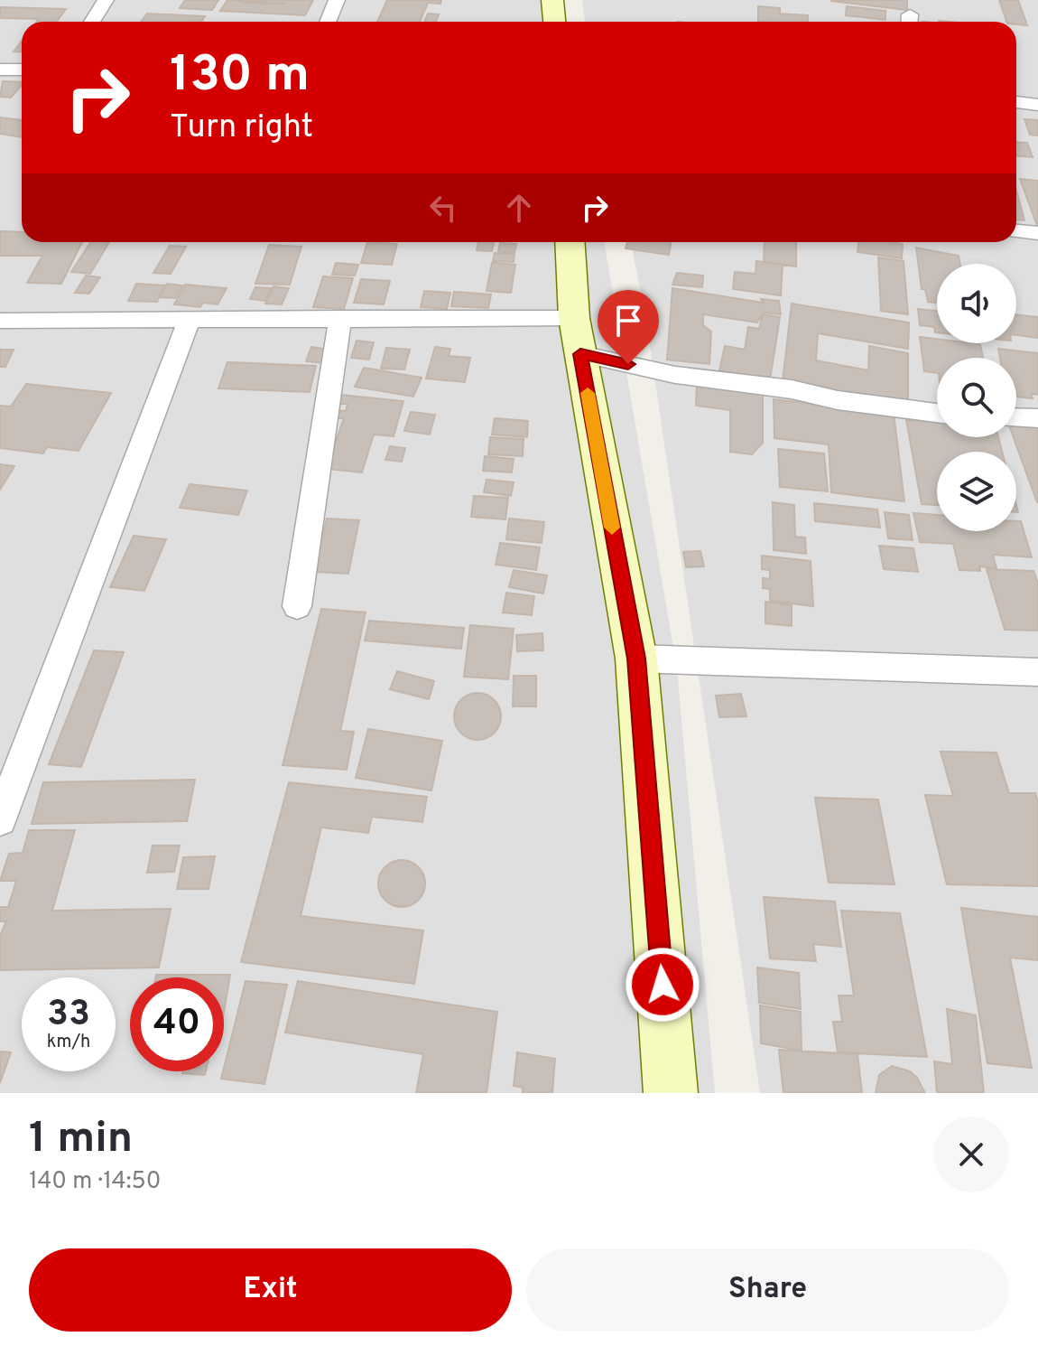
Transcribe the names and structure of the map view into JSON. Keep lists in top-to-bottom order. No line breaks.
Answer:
{"page":{"turn":["130 m","Turn right"],"speed":"33 km/h","limit":"40","heading":["1 min","140 m · 14:50"],"buttons":["Exit","Share"]}}
